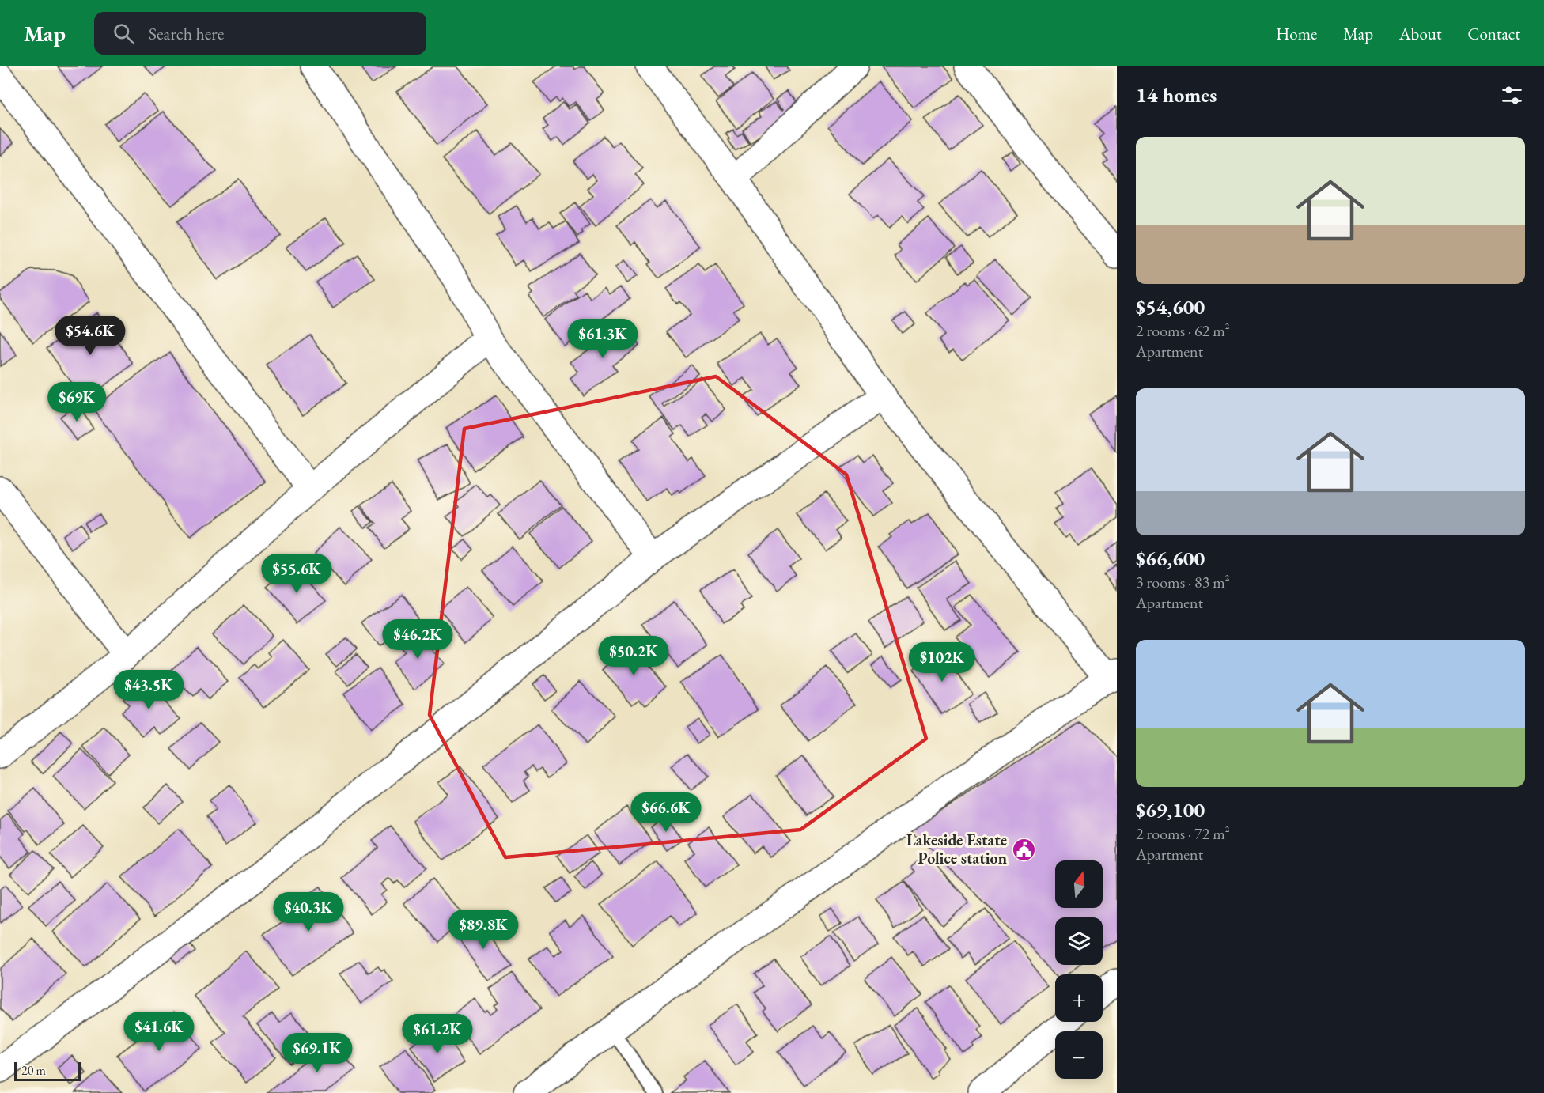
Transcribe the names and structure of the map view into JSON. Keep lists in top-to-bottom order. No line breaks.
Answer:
{"places":{"public building":["Lakeside Estate Police station"]},"scale_bar":"20 m","north":"top","page":{"header":"Map","search":"Search here","nav":["Home","Map","About","Contact"],"heading":"14 homes","list":[{"name":"$54,600","note":"2 rooms · 62 m² · Apartment"},{"name":"$66,600","note":"3 rooms · 83 m² · Apartment"},{"name":"$69,100","note":"2 rooms · 72 m² · Apartment"}],"price":["$54.6K","$61.3K","$69K","$55.6K","$46.2K","$50.2K","$102K","$43.5K","$66.6K","$40.3K","$89.8K","$41.6K","$61.2K","$69.1K"],"map_buttons":["+","−"],"scale":"20 m"}}
